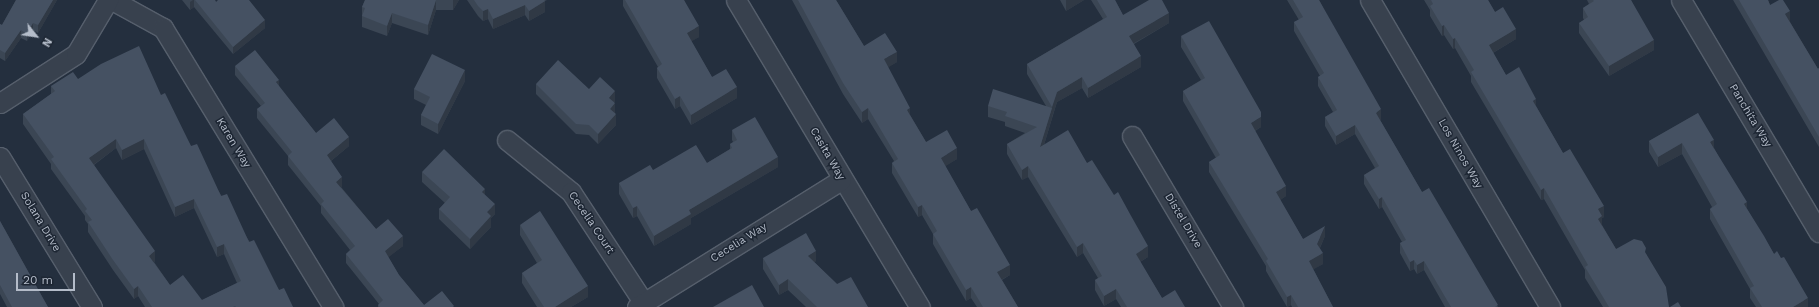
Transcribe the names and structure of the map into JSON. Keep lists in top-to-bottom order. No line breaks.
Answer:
{"streets":{"street":["Panchita Way","Karen Way","Casita Way","Los Ninos Way","Distel Drive","Solana Drive","Cecelia Court","Cecelia Way"]},"crossings":[["Casita Way","Cecelia Way"],["Cecelia Court","Cecelia Way"]],"scale_bar":"20 m","north":"bottom right"}
